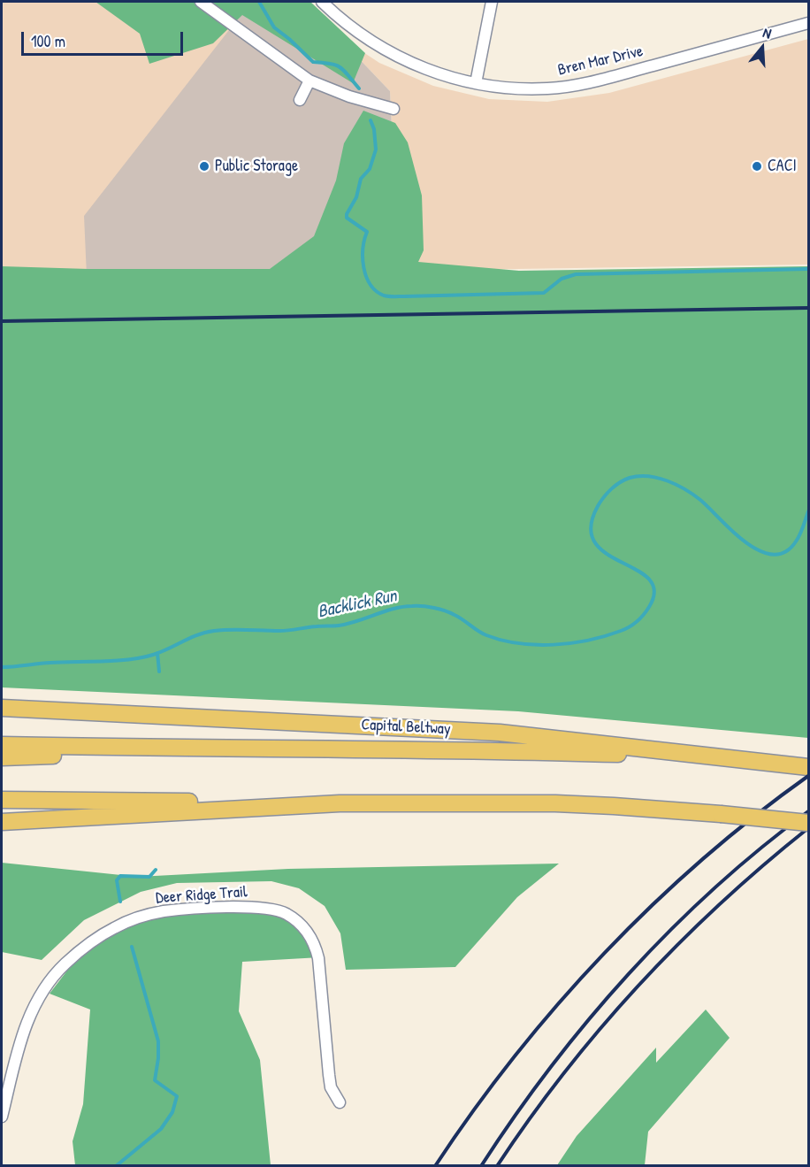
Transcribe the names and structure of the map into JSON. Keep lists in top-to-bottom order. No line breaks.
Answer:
{"streets":{"highway":["Capital Beltway"],"street":["Bren Mar Drive","Deer Ridge Trail"]},"water":["Backlick Run"],"places":["Public Storage","CACI"],"scale_bar":"100 m","north":"top"}
